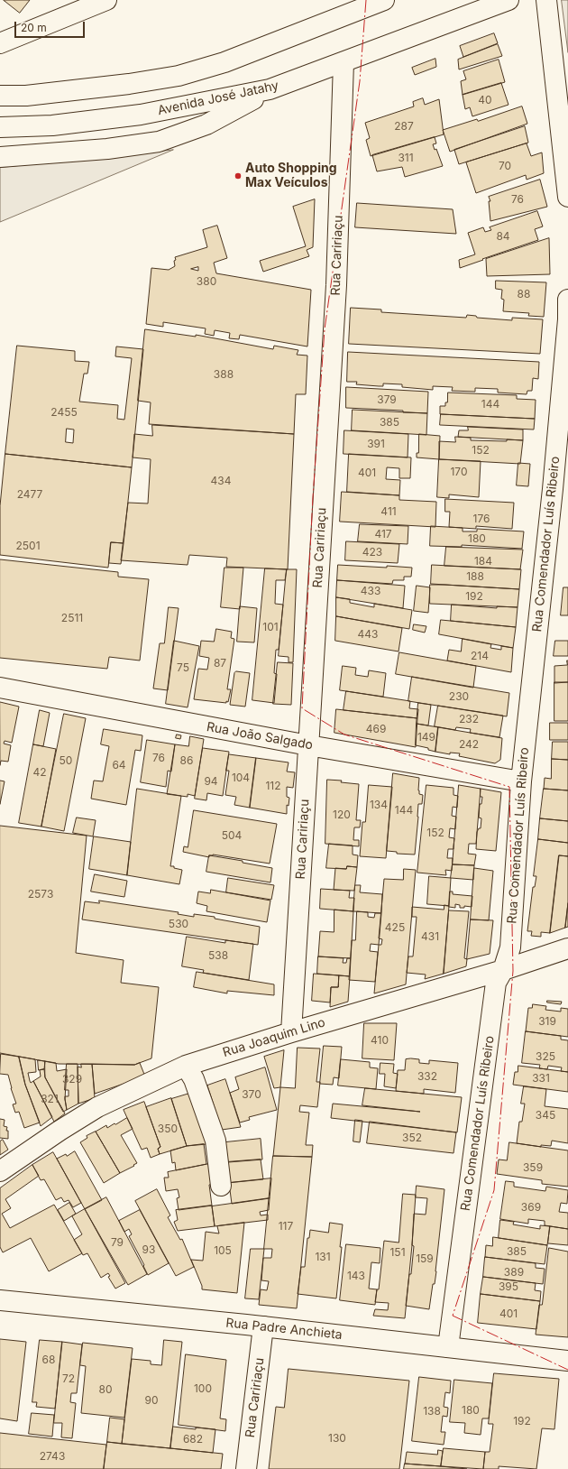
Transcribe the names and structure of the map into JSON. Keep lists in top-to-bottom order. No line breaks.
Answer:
{"streets":{"street":["Avenida José Jatahy","Rua Caririaçu","Rua Comendador Luís Ribeiro","Rua João Salgado","Rua Joaquim Lino","Rua Padre Anchieta"]},"crossings":[["Avenida José Jatahy","Rua Caririaçu"],["Rua Caririaçu","Rua João Salgado"],["Rua Caririaçu","Rua Joaquim Lino"],["Rua Caririaçu","Rua Padre Anchieta"],["Rua Comendador Luís Ribeiro","Rua João Salgado"],["Rua Comendador Luís Ribeiro","Rua Joaquim Lino"],["Rua Comendador Luís Ribeiro","Rua Padre Anchieta"]],"places":["Auto Shopping Max Veículos"],"house_numbers":["40","287","311","70","76","84","380","88","388","379","144","2455","385","391","152","170","401","434","2477","411","176","417","180","2501","423","184","188","433","192","2511","101","443","214","87","75","230","232","469","149","242","76","50","86","64","42","104","94","112","134","144","120","152","504","2573","530","425","431","538","319","410","325","332","331","329","370","321","345","350","352","359","369","117","79","93","105","385","151","131","159","389","143","395","401","68","72","100","80","90","180","138","192","130","682","2743"],"scale_bar":"20 m"}
